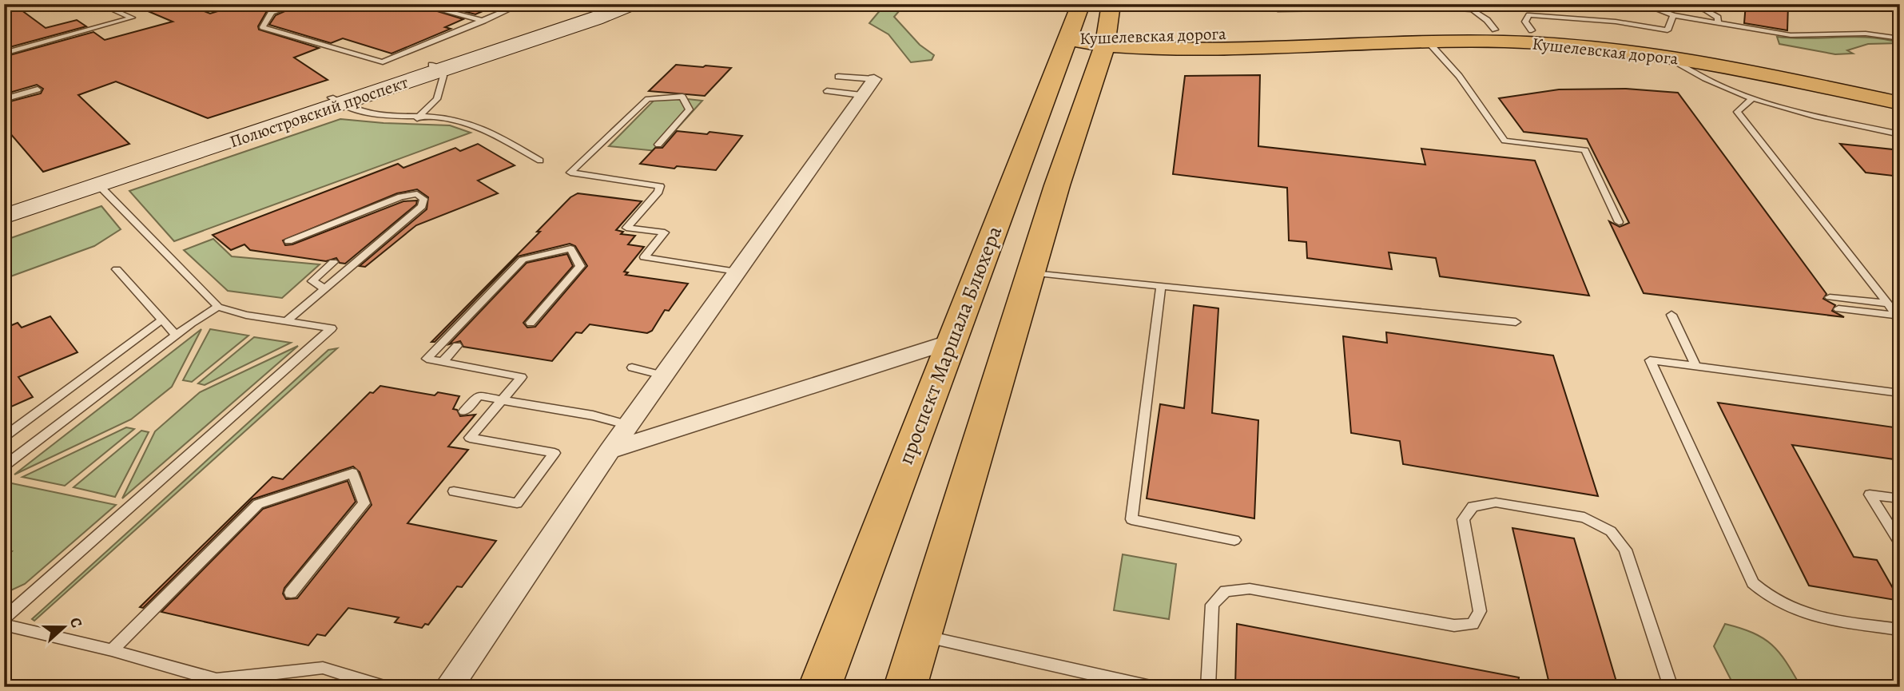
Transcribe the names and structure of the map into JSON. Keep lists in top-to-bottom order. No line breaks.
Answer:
{"streets":{"main road":["Кушелевская дорога","Полюстровский проспект","проспект Маршала Блюхера"]},"crossings":[["Кушелевская дорога","проспект Маршала Блюхера"]],"north":"right"}
